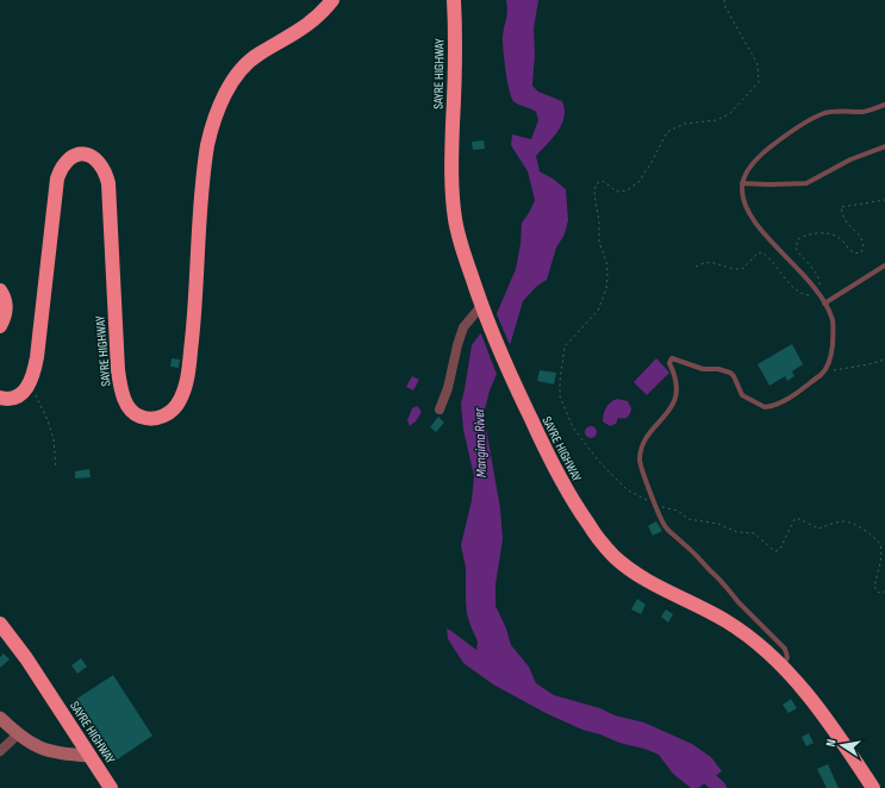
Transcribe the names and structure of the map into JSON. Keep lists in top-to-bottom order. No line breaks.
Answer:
{"streets":{"highway":["SAYRE HIGHWAY"]},"water":["Mangima River"],"north":"left"}
